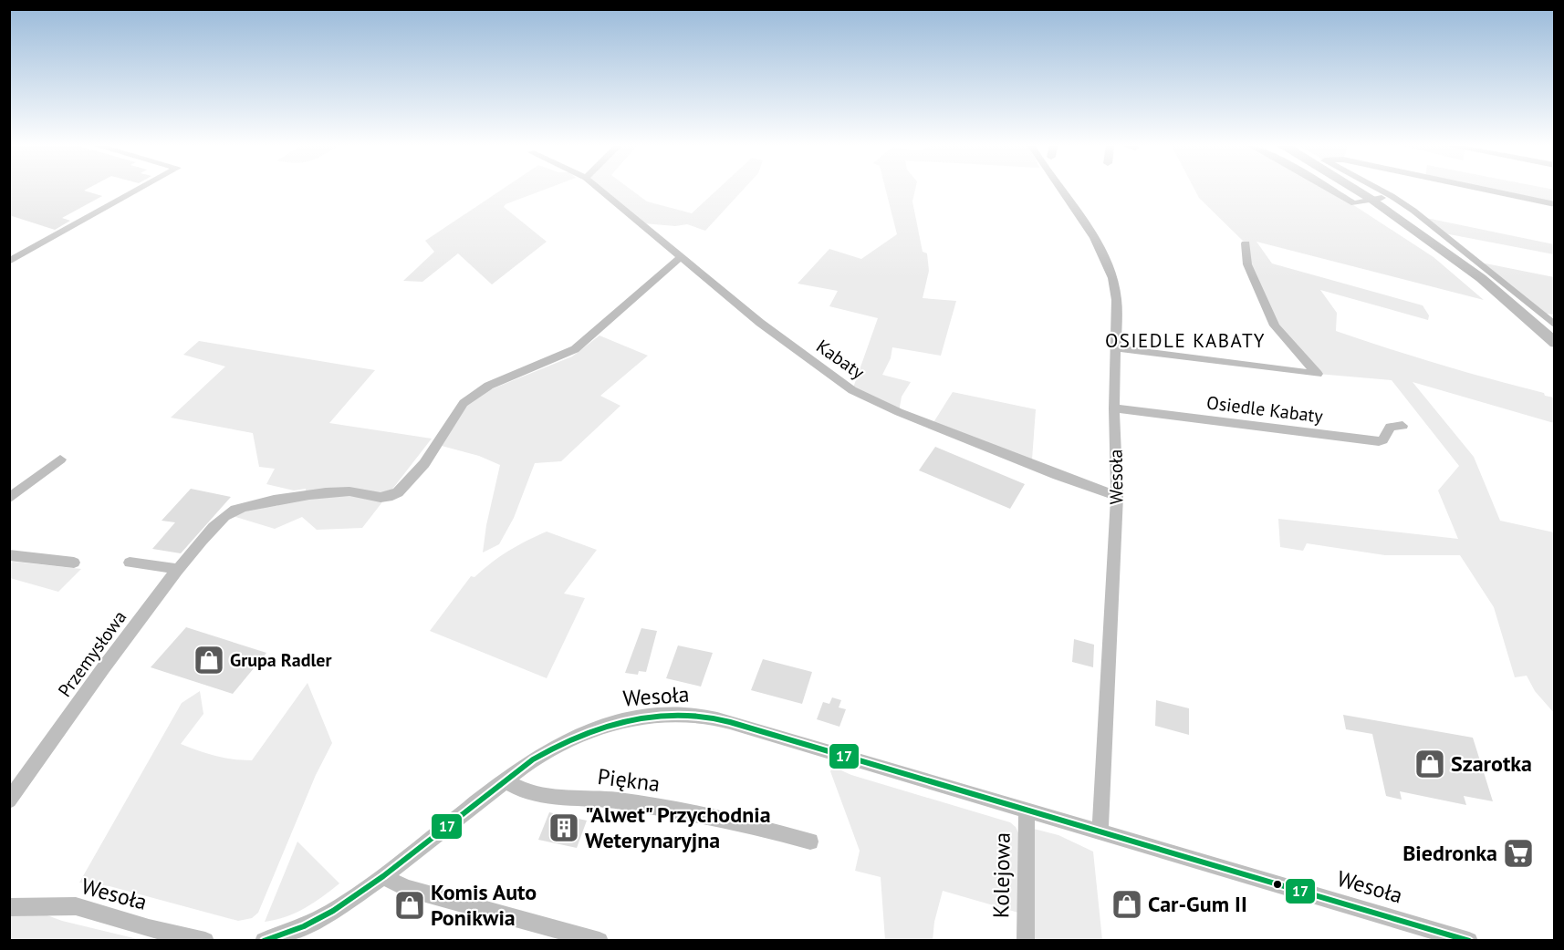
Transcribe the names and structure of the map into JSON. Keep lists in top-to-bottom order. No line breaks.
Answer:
{"streets":{"street":["Kabaty","Osiedle Kabaty","Wesoła","Przemysłowa","Piękna","Kolejowa"]},"crossings":[["Kabaty","Wesoła"],["Kabaty","Przemysłowa"],["Osiedle Kabaty","Wesoła"],["Wesoła","Piękna"],["Wesoła","Kolejowa"]],"districts":["OSIEDLE KABATY"],"places":{"shop":["Grupa Radler","Szarotka","Car-Gum II","Komis Auto Ponikwia"],"building":["\"Alwet\" Przychodnia Weterynaryjna"],"supermarket":["Biedronka"]},"lines":["transit line 17"]}
